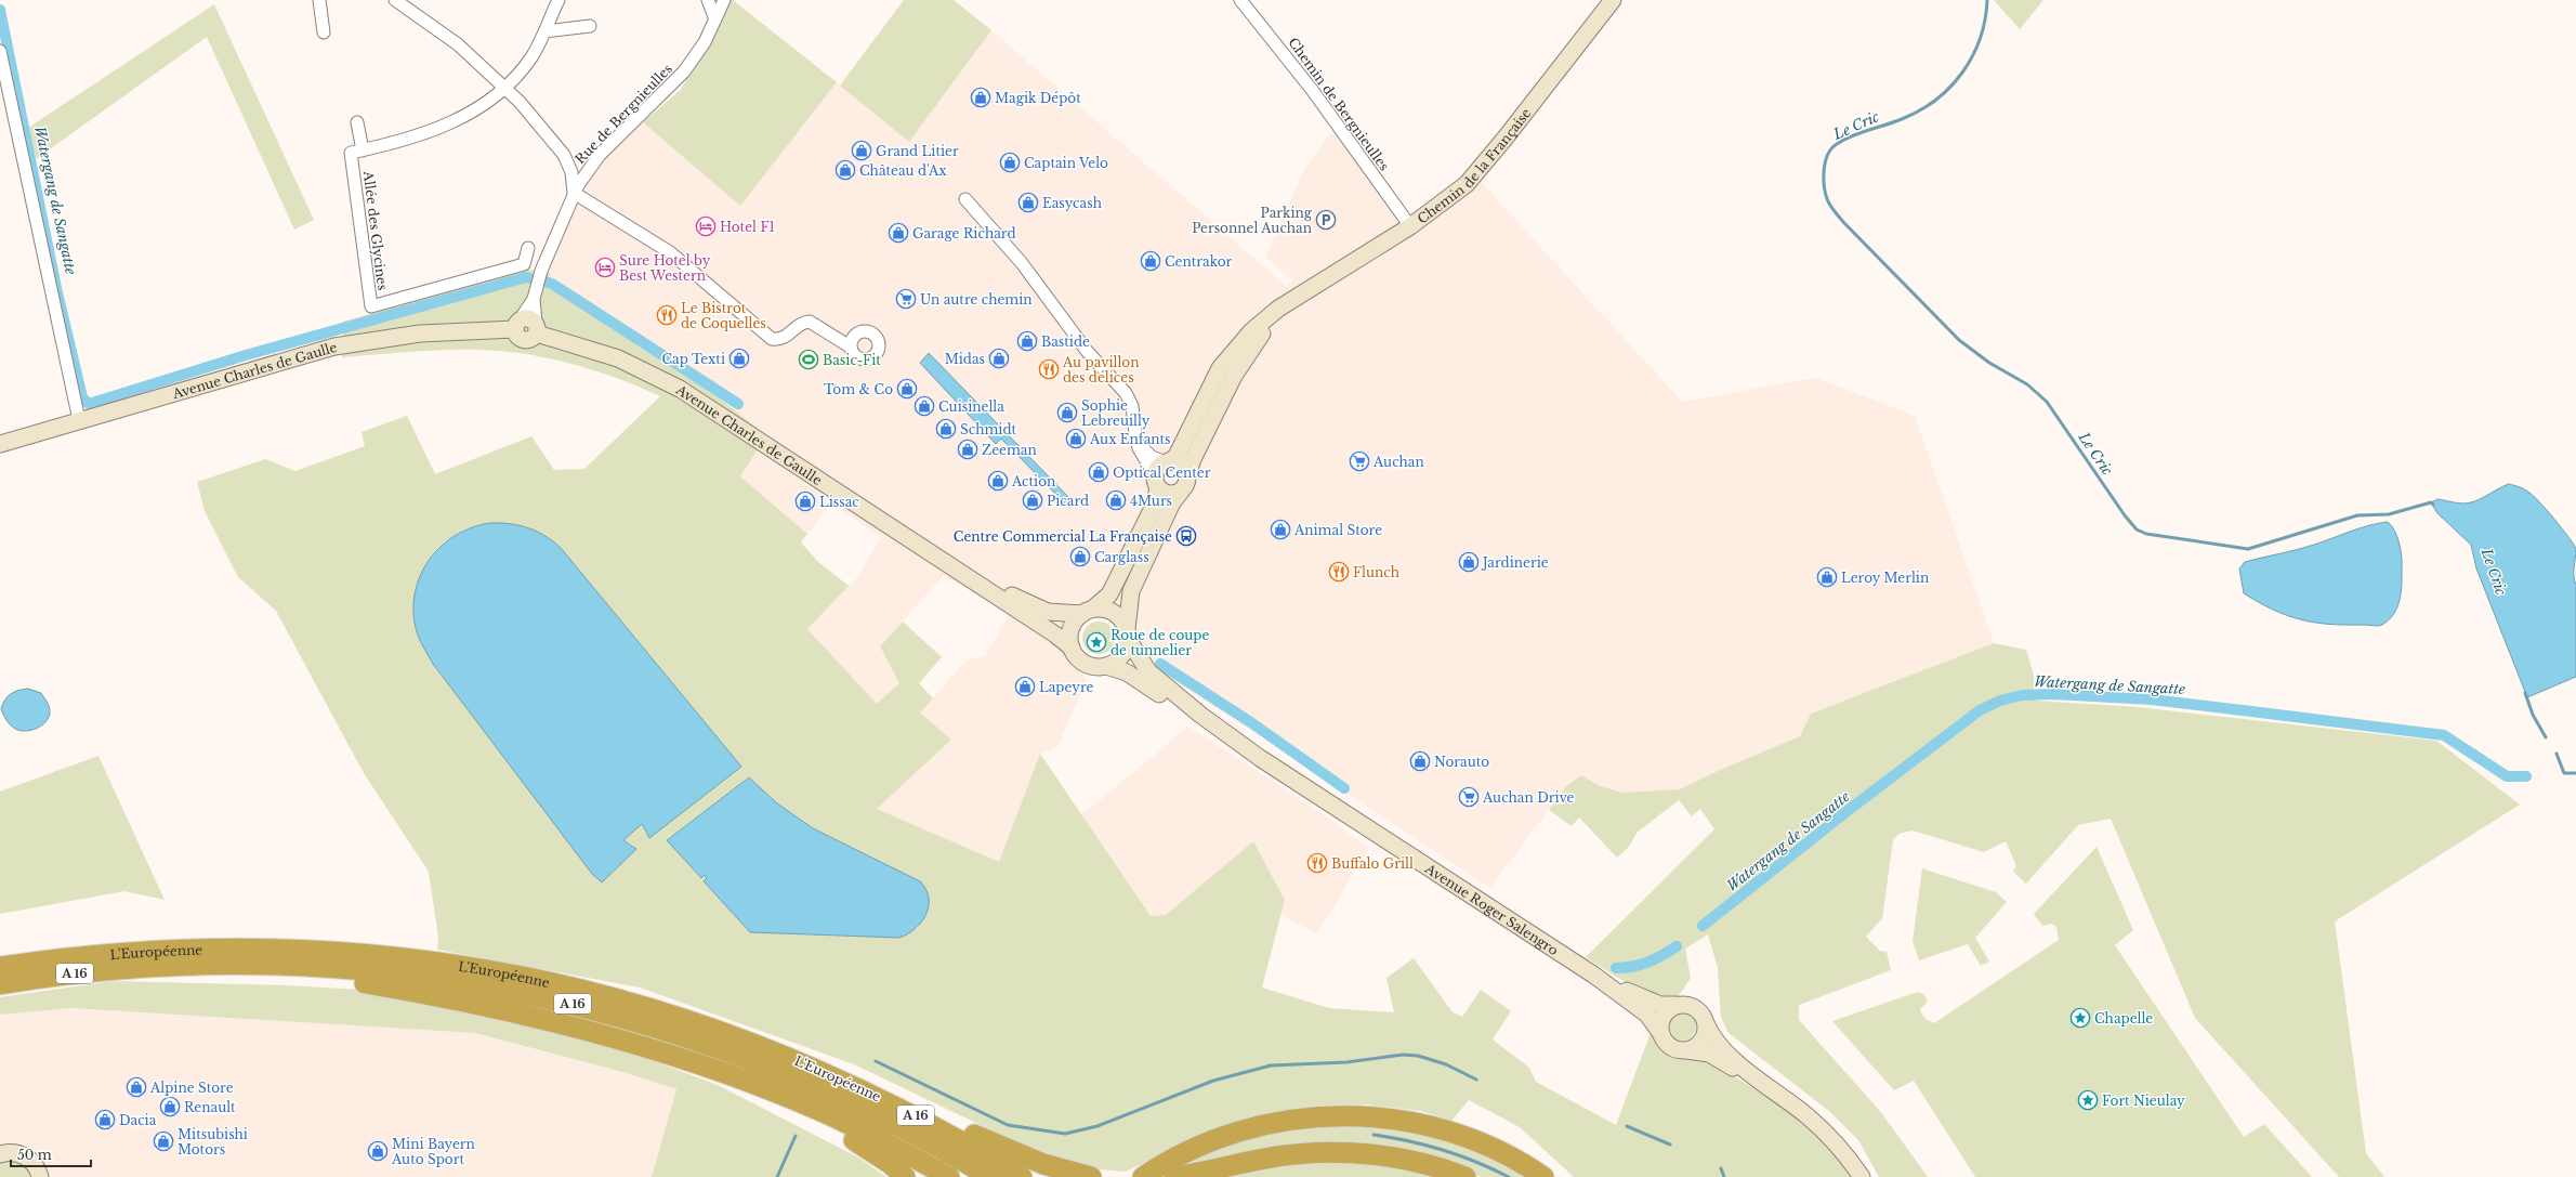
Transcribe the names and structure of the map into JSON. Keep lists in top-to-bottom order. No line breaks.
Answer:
{"streets":{"highway":["L'Européenne","A 16"],"main road":["Chemin de la Française","Avenue Charles de Gaulle","Avenue Roger Salengro"],"street":["Chemin de Bergnieulles","Rue de Bergnieulles","Allée des Glycines"]},"crossings":[["Chemin de Bergnieulles","Chemin de la Française"],["Rue de Bergnieulles","Avenue Charles de Gaulle"],["Chemin de la Française","Avenue Charles de Gaulle"],["Chemin de la Française","Avenue Roger Salengro"],["Avenue Charles de Gaulle","Avenue Roger Salengro"]],"water":["Le Cric","Watergang de Sangatte"],"places":{"shop":["Magik Dépôt","Grand Litier","Captain Velo","Château d'Ax","Easycash","Garage Richard","Centrakor","Bastide","Cap Texti","Midas","Tom & Co","Cuisinella","Sophie Lebreuilly","Schmidt","Aux Enfants","Zeeman","Optical Center","Action","Picard","4Murs","Lissac","Animal Store","Carglass","Jardinerie","Leroy Merlin","Lapeyre","Norauto","Alpine Store","Renault","Dacia","Mitsubishi Motors","Mini Bayern Auto Sport"],"parking":["Parking Personnel Auchan"],"hotel":["Hotel F1","Sure Hotel by Best Western"],"supermarket":["Un autre chemin","Auchan","Auchan Drive"],"restaurant":["Le Bistrot de Coquelles","Au pavillon des délices","Flunch","Buffalo Grill"],"sports":["Basic-Fit"],"bus stop":["Centre Commercial La Française"],"place":["Roue de coupe de tunnelier","Chapelle","Fort Nieulay"]},"scale_bar":"50 m"}
